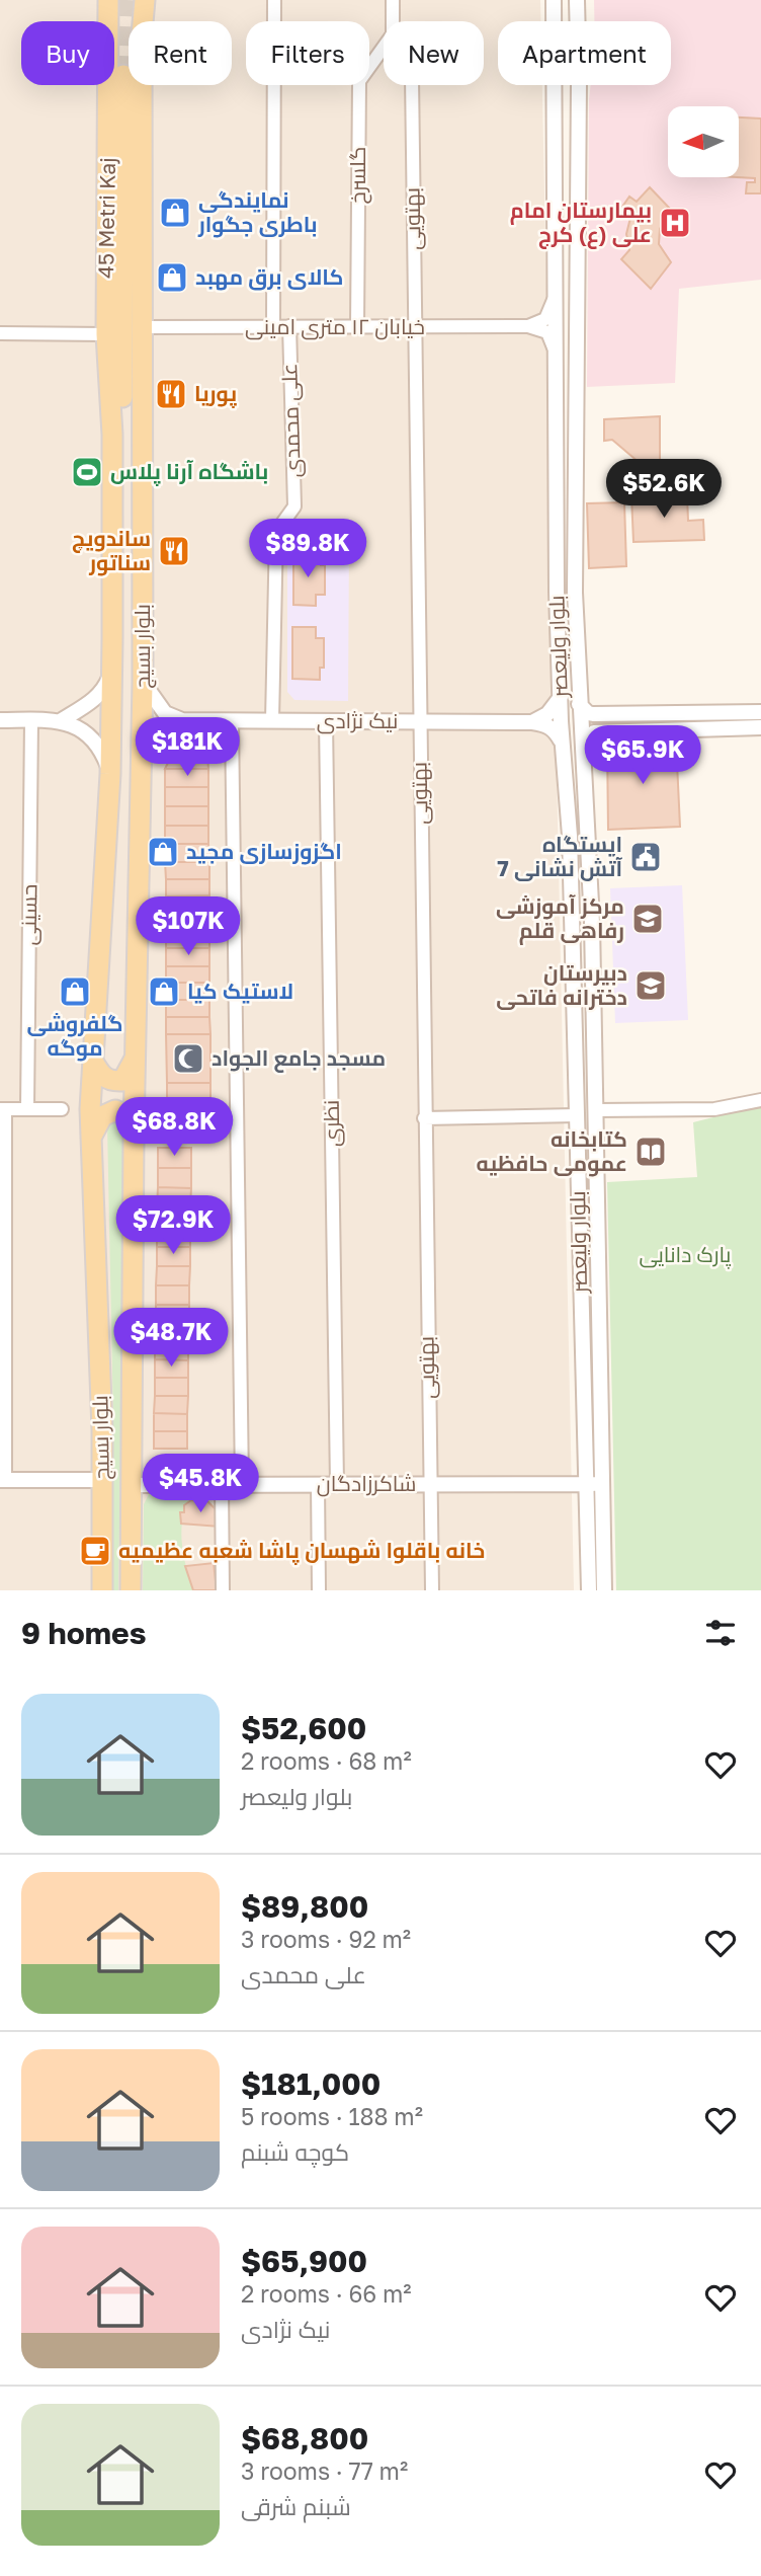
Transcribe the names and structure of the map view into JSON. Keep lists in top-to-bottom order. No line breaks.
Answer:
{"streets":{"main road":["45 Metri Kaj","بلوار بسیج"],"street":["گلسرخ","بهتویی","خیابان ۱۲ متری امینی","علی محمدی","بلوار ولیعصر","نیک نژادی","حسینی","نظری","شاکرزادگان"]},"crossings":[["گلسرخ","خیابان ۱۲ متری امینی"],["45 Metri Kaj","بلوار بسیج"],["بهتویی","خیابان ۱۲ متری امینی"],["بهتویی","نیک نژادی"],["بهتویی","شاکرزادگان"],["خیابان ۱۲ متری امینی","علی محمدی"],["خیابان ۱۲ متری امینی","بلوار بسیج"],["علی محمدی","نیک نژادی"],["بلوار بسیج","شاکرزادگان"],["بلوار ولیعصر","شاکرزادگان"],["نیک نژادی","نظری"],["نظری","شاکرزادگان"]],"parks":["پارک دانایی"],"places":{"shop":["نمایندگی باطری جگوار","کالای برق مهبد","اگزوزسازی مجید","گلفروشی موگه","لاستیک کیا"],"hospital":["بیمارستان امام علی (ع) کرج"],"restaurant":["پوریا","ساندویچ سناتور"],"sports":["باشگاه آرنا پلاس"],"public building":["ایستگاه آتش نشانی 7"],"school or university":["مرکز آموزشی رفاهی قلم","دبیرستان دخترانه فاتحی"],"mosque":["مسجد جامع الجواد"],"library":["کتابخانه عمومی حافظیه"],"cafe":["خانه باقلوا شهسان پاشا شعبه عظیمیه"]},"north":"left","page":{"chip":["Buy","Rent","Filters","New","Apartment"],"price":["$52.6K","$89.8K","$181K","$65.9K","$107K","$68.8K","$72.9K","$48.7K","$45.8K"],"heading":"9 homes","list":[{"name":"$52,600","note":"2 rooms · 68 m² · بلوار ولیعصر"},{"name":"$89,800","note":"3 rooms · 92 m² · علی محمدی"},{"name":"$181,000","note":"5 rooms · 188 m² · کوچه شبنم"},{"name":"$65,900","note":"2 rooms · 66 m² · نیک نژادی"},{"name":"$68,800","note":"3 rooms · 77 m² · شبنم شرقی"}]}}
